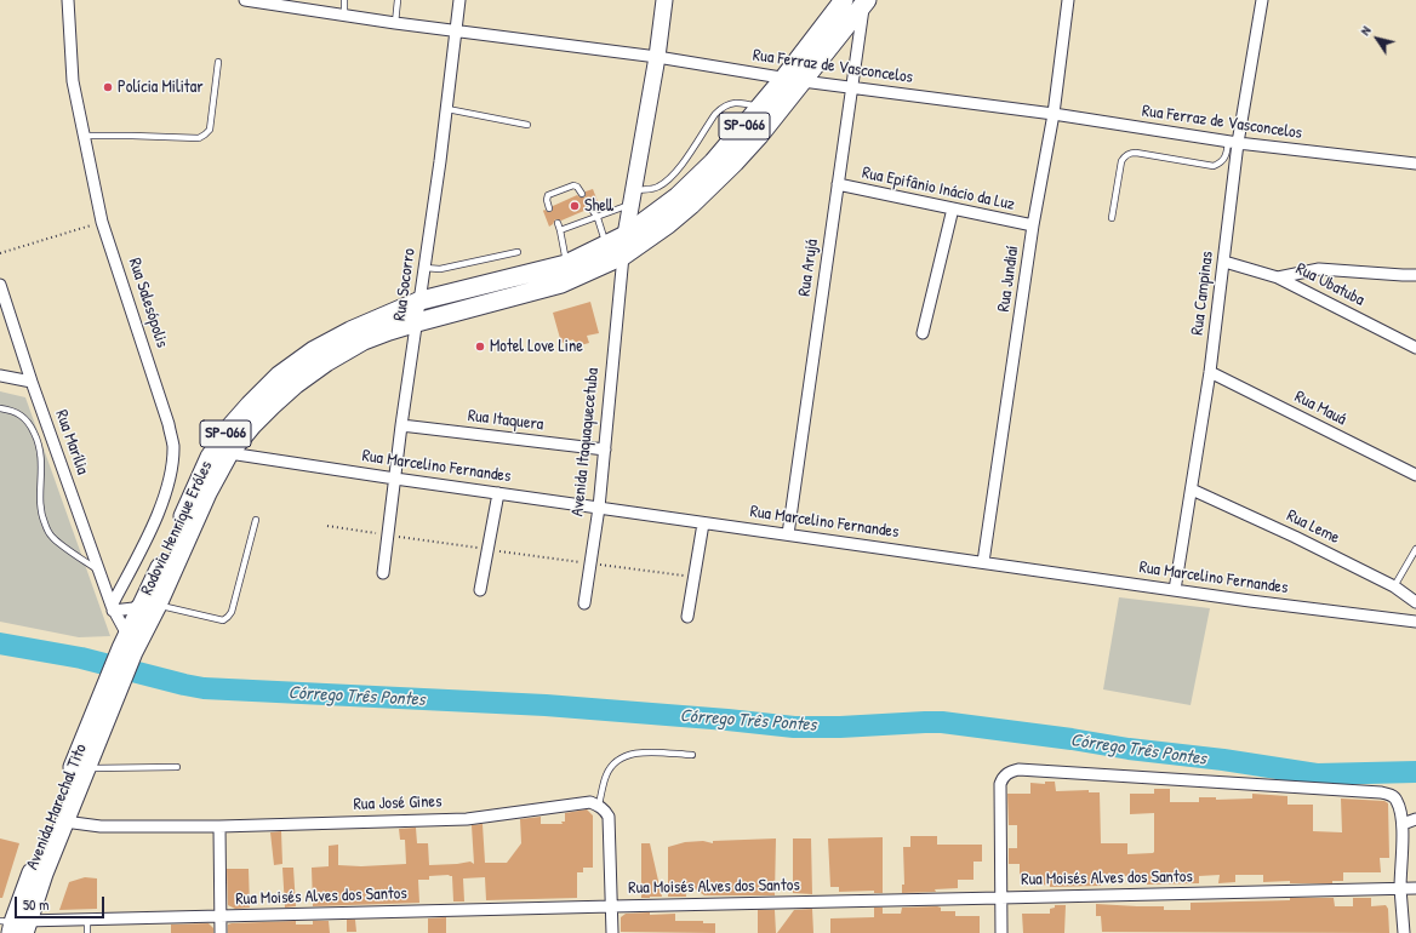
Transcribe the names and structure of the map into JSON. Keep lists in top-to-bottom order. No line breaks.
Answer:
{"streets":{"main road":["SP-066","Rodovia Henrique Eróles","Avenida Marechal Tito"],"street":["Rua Ferraz de Vasconcelos","Rua Epifânio Inácio da Luz","Rua Arujá","Rua Jundiaí","Rua Socorro","Rua Ubatuba","Rua Campinas","Rua Salesópolis","Rua Mauá","Rua Itaquera","Rua Marília","Avenida Itaquaquecetuba","Rua Marcelino Fernandes","Rua Leme","Rua José Gines","Rua Moisés Alves dos Santos"]},"crossings":[["Rua Ferraz de Vasconcelos","SP-066"],["Rua Ferraz de Vasconcelos","Rua Arujá"],["Rua Ferraz de Vasconcelos","Rua Jundiaí"],["Rua Ferraz de Vasconcelos","Rua Socorro"],["Rua Ferraz de Vasconcelos","Rua Campinas"],["SP-066","Rua Arujá"],["SP-066","Rua Socorro"],["SP-066","Avenida Itaquaquecetuba"],["SP-066","Rodovia Henrique Eróles"],["Rua Epifânio Inácio da Luz","Rua Arujá"],["Rua Epifânio Inácio da Luz","Rua Jundiaí"],["Rua Arujá","Rua Marcelino Fernandes"],["Rua Jundiaí","Rua Marcelino Fernandes"],["Rua Socorro","Rua Itaquera"],["Rua Socorro","Rua Marcelino Fernandes"],["Rua Socorro","Rodovia Henrique Eróles"],["Rua Ubatuba","Rua Campinas"],["Rua Campinas","Rua Mauá"],["Rua Campinas","Rua Marcelino Fernandes"],["Rua Campinas","Rua Leme"],["Rua Salesópolis","Rua Marília"],["Rua Itaquera","Avenida Itaquaquecetuba"],["Rua Marília","Rodovia Henrique Eróles"],["Avenida Itaquaquecetuba","Rua Marcelino Fernandes"],["Rua Marcelino Fernandes","Rodovia Henrique Eróles"],["Rodovia Henrique Eróles","Avenida Marechal Tito"],["Rua José Gines","Avenida Marechal Tito"],["Avenida Marechal Tito","Rua Moisés Alves dos Santos"]],"water":["Córrego Três Pontes"],"places":["Polícia Militar","Shell","Motel Love Line"],"scale_bar":"50 m","north":"top left"}
